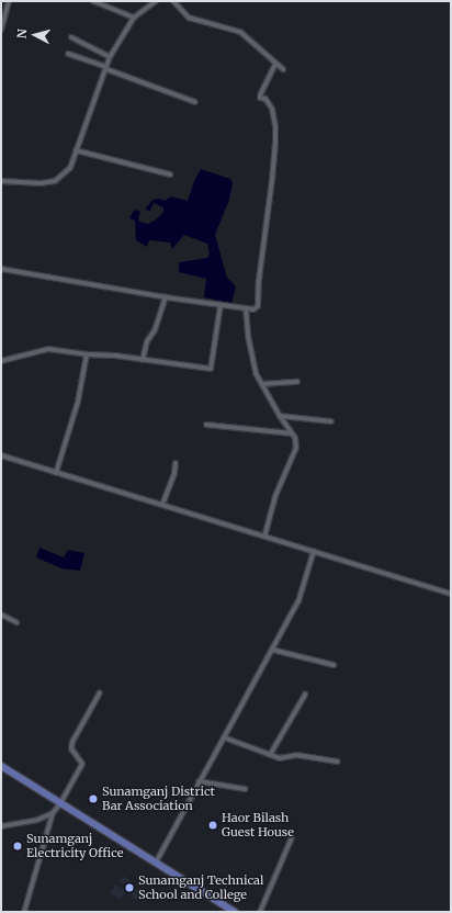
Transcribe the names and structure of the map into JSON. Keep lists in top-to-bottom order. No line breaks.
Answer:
{"places":["Sunamganj District Bar Association","Haor Bilash Guest House","Sunamganj Electricity Office","Sunamganj Technical School and College"],"north":"left"}
